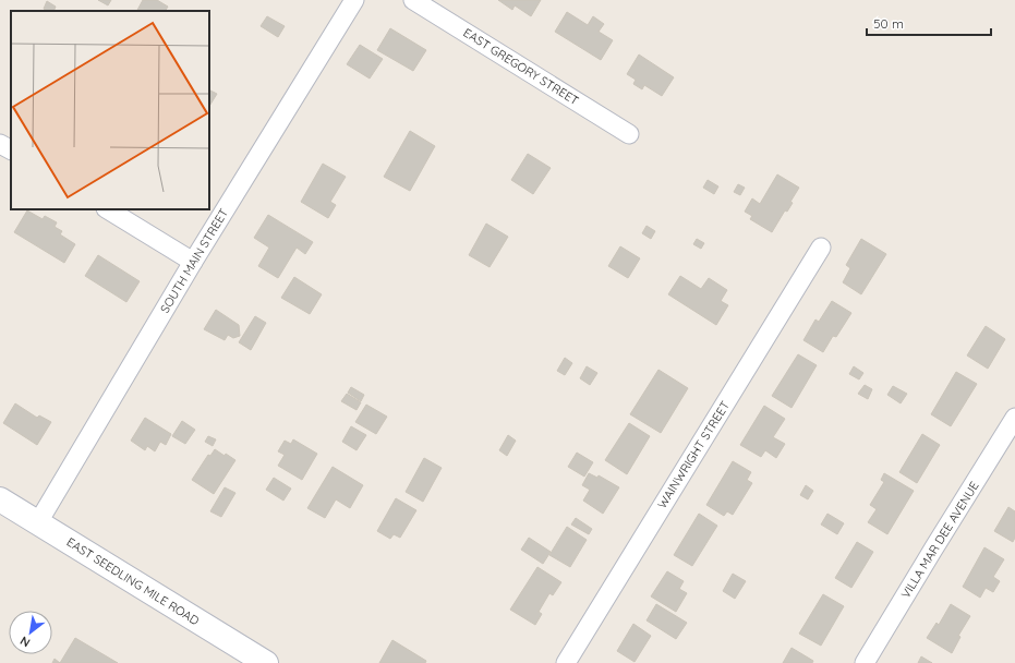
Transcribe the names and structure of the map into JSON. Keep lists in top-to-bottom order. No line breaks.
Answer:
{"streets":{"street":["EAST GREGORY STREET","SOUTH MAIN STREET","WAINWRIGHT STREET","VILLA MAR DEE AVENUE","EAST SEEDLING MILE ROAD"]},"crossings":[["SOUTH MAIN STREET","EAST SEEDLING MILE ROAD"]],"scale_bar":"50 m","north":"bottom left"}
